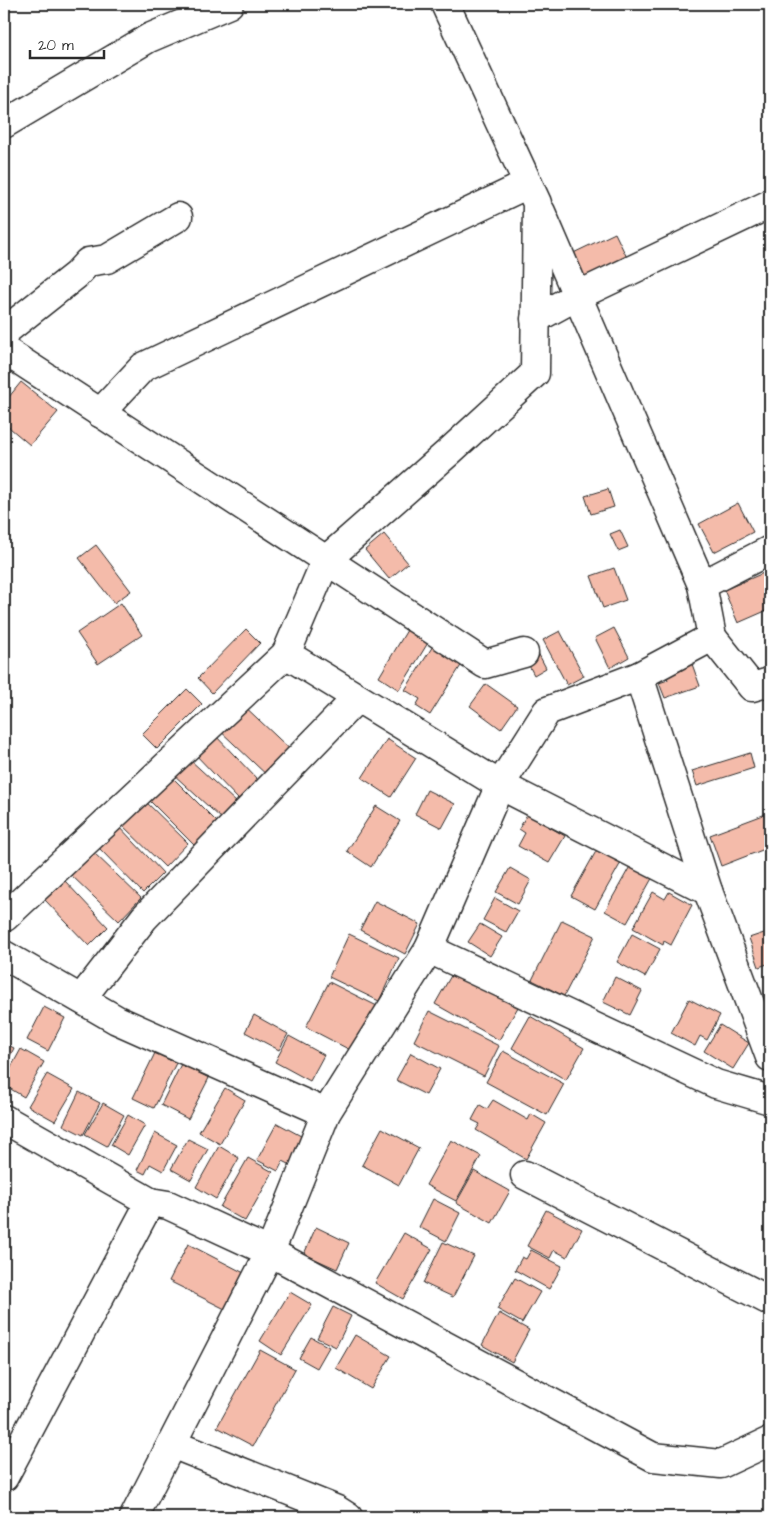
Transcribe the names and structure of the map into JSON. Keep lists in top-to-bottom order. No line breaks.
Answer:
{"scale_bar":"20 m"}
